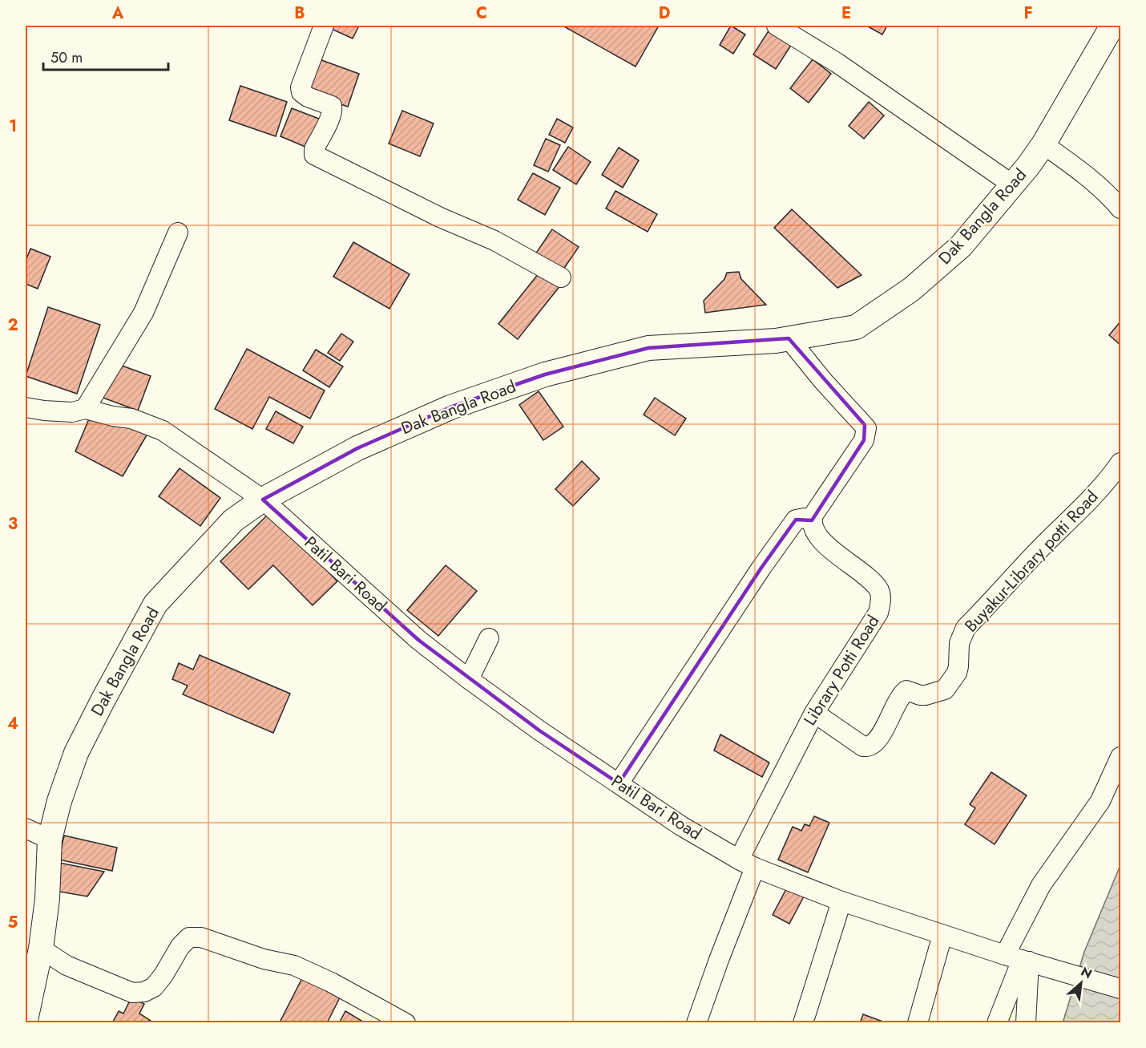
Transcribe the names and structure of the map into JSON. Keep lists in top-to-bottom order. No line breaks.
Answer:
{"streets":{"main road":["Dak Bangla Road"],"street":["Buyakur-Library potti Road","Patil Bari Road","Library Potti Road"]},"crossings":[["Dak Bangla Road","Patil Bari Road"],["Buyakur-Library potti Road","Library Potti Road"],["Patil Bari Road","Library Potti Road"]],"scale_bar":"50 m","north":"top right","grid":{"columns":["A","B","C","D","E","F"],"rows":["1","2","3","4","5"]}}
